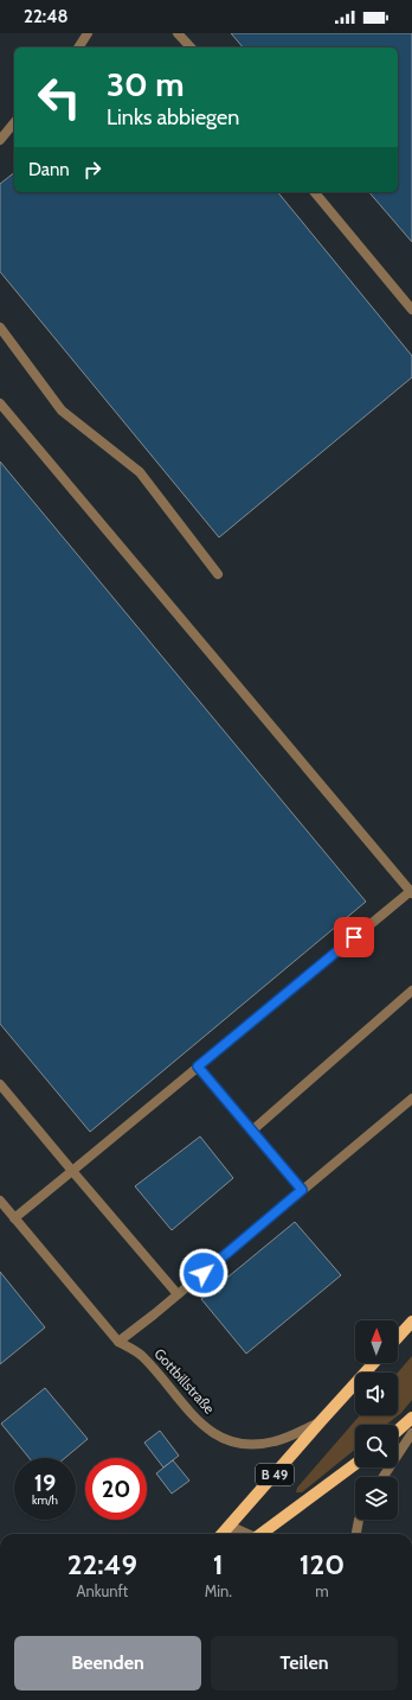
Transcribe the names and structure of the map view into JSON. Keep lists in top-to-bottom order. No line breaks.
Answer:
{"streets":{"main road":["B 49"],"street":["Gottbillstraße"]},"crossings":[["Gottbillstraße","B 49"]],"north":"top","page":{"status":"22:48","turn":["30 m","Links abbiegen"],"then":"Dann","speed":"19 km/h","limit":"20","eta":["22:49","Ankunft","1","Min.","120","m"],"buttons":["Beenden","Teilen"]}}
